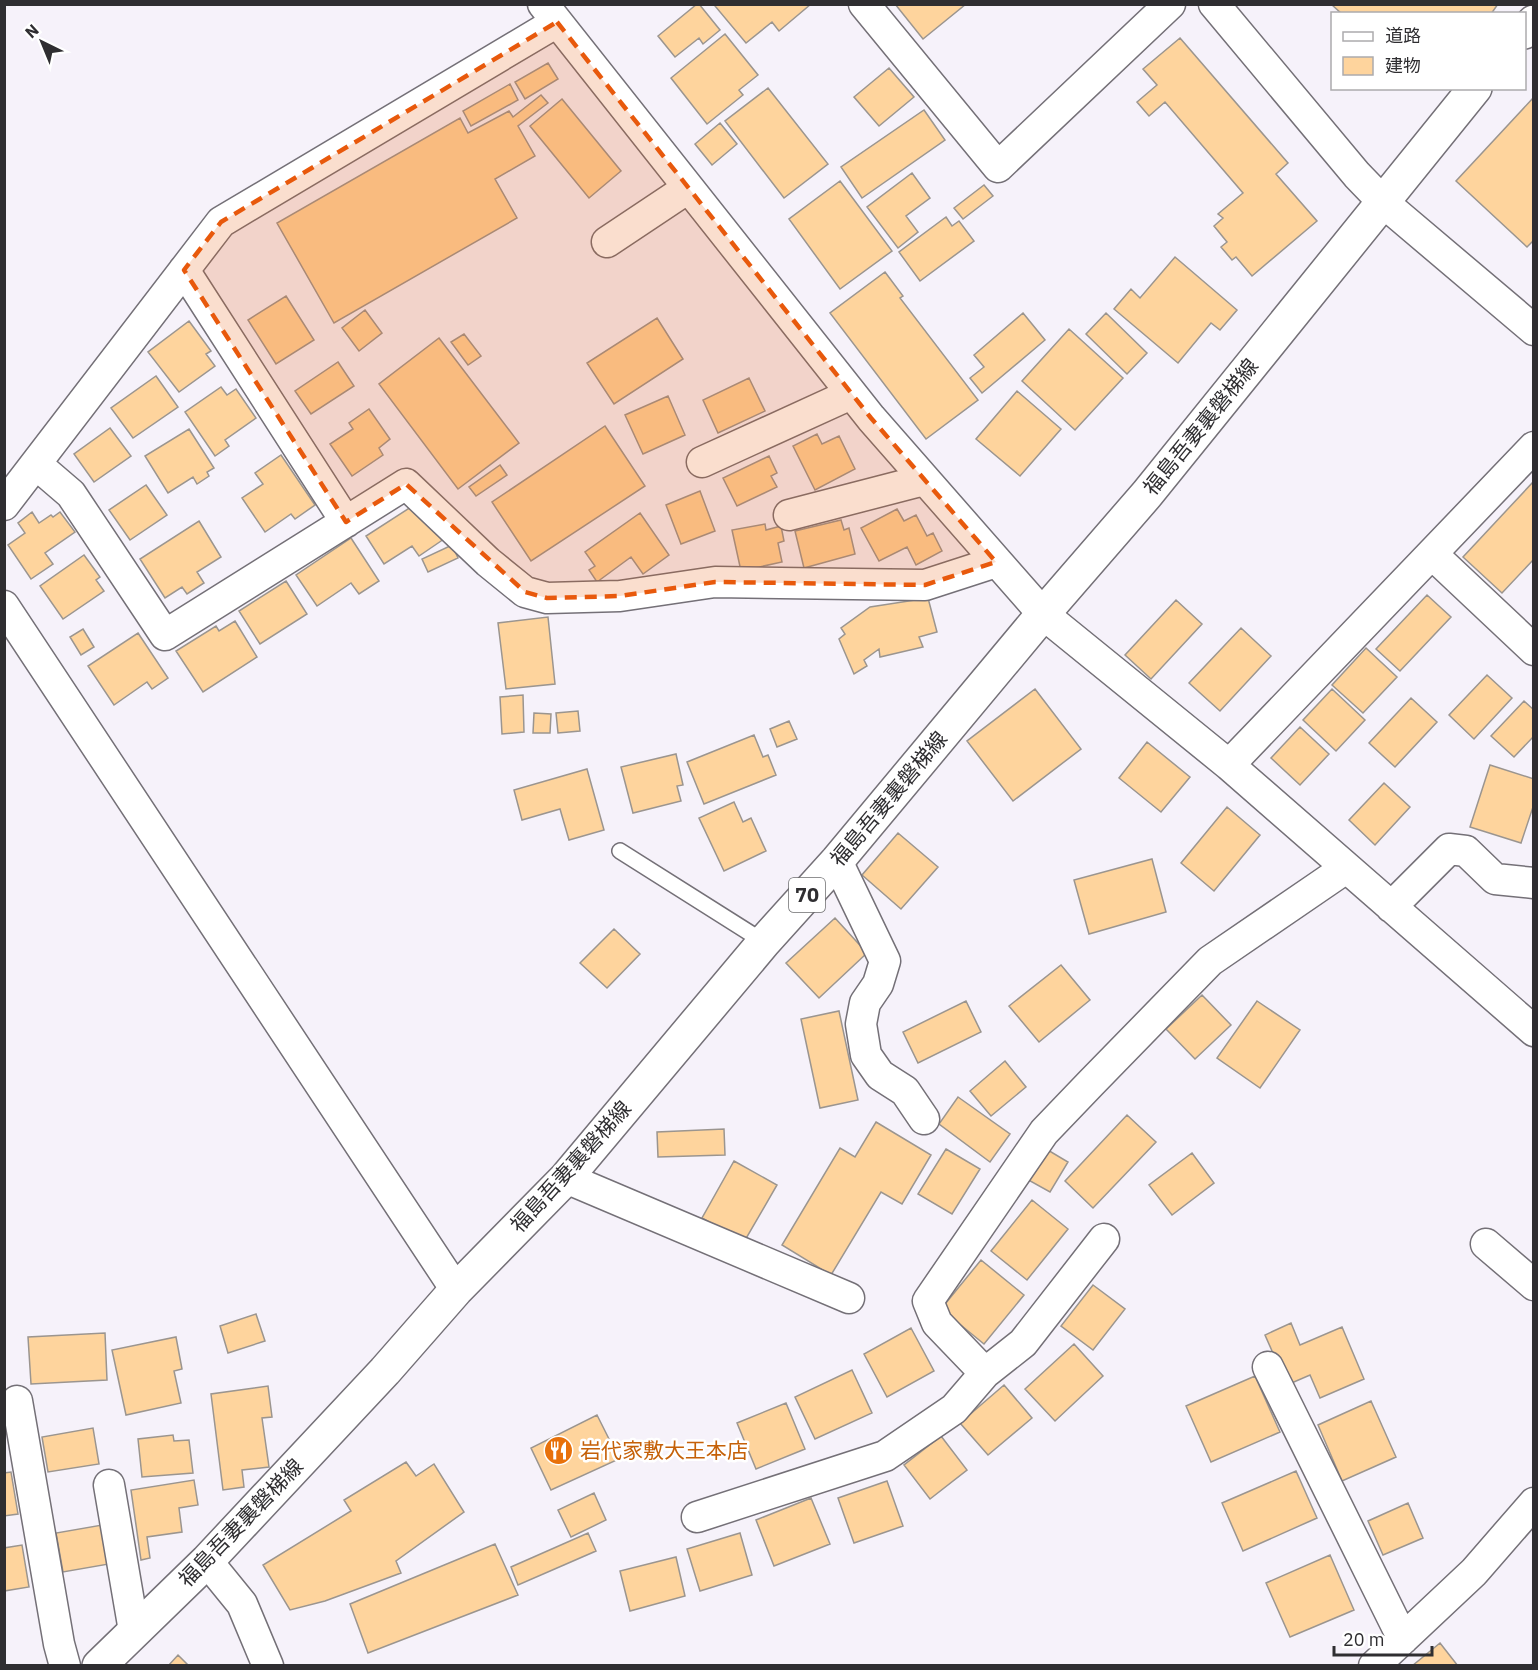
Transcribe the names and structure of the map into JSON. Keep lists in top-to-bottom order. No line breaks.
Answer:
{"streets":{"main road":["福島吾妻裏磐梯線","70"]},"places":{"restaurant":["岩代家敷大王本店"]},"legend":["道路","建物"],"scale_bar":"20 m","north":"top left"}
